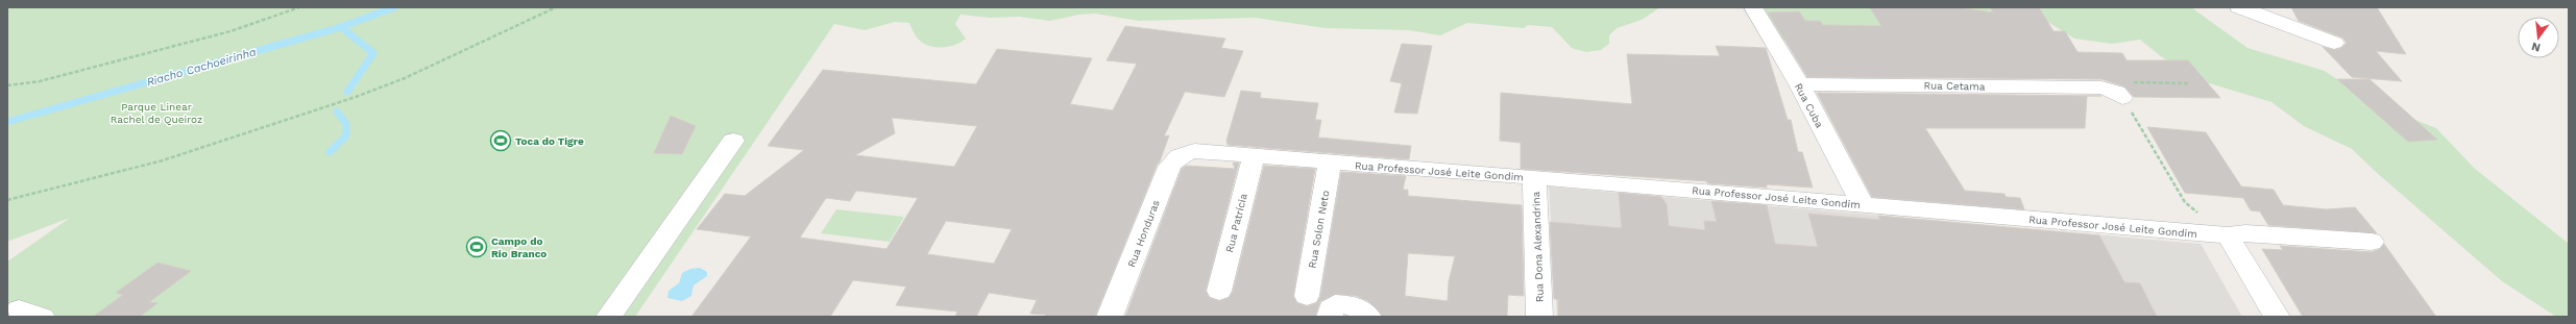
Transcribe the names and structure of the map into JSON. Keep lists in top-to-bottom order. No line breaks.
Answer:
{"streets":{"street":["Rua Cetama","Rua Cuba","Rua Professor José Leite Gondim","Rua Patrícia","Rua Solon Neto","Rua Honduras","Rua Dona Alexandrina"]},"crossings":[["Rua Cetama","Rua Cuba"],["Rua Cuba","Rua Professor José Leite Gondim"],["Rua Professor José Leite Gondim","Rua Patrícia"],["Rua Professor José Leite Gondim","Rua Solon Neto"],["Rua Professor José Leite Gondim","Rua Honduras"],["Rua Professor José Leite Gondim","Rua Dona Alexandrina"]],"water":["Riacho Cachoeirinha"],"parks":["Parque Linear Rachel de Queiroz"],"places":{"sports":["Toca do Tigre","Campo do Rio Branco"]},"north":"bottom"}
